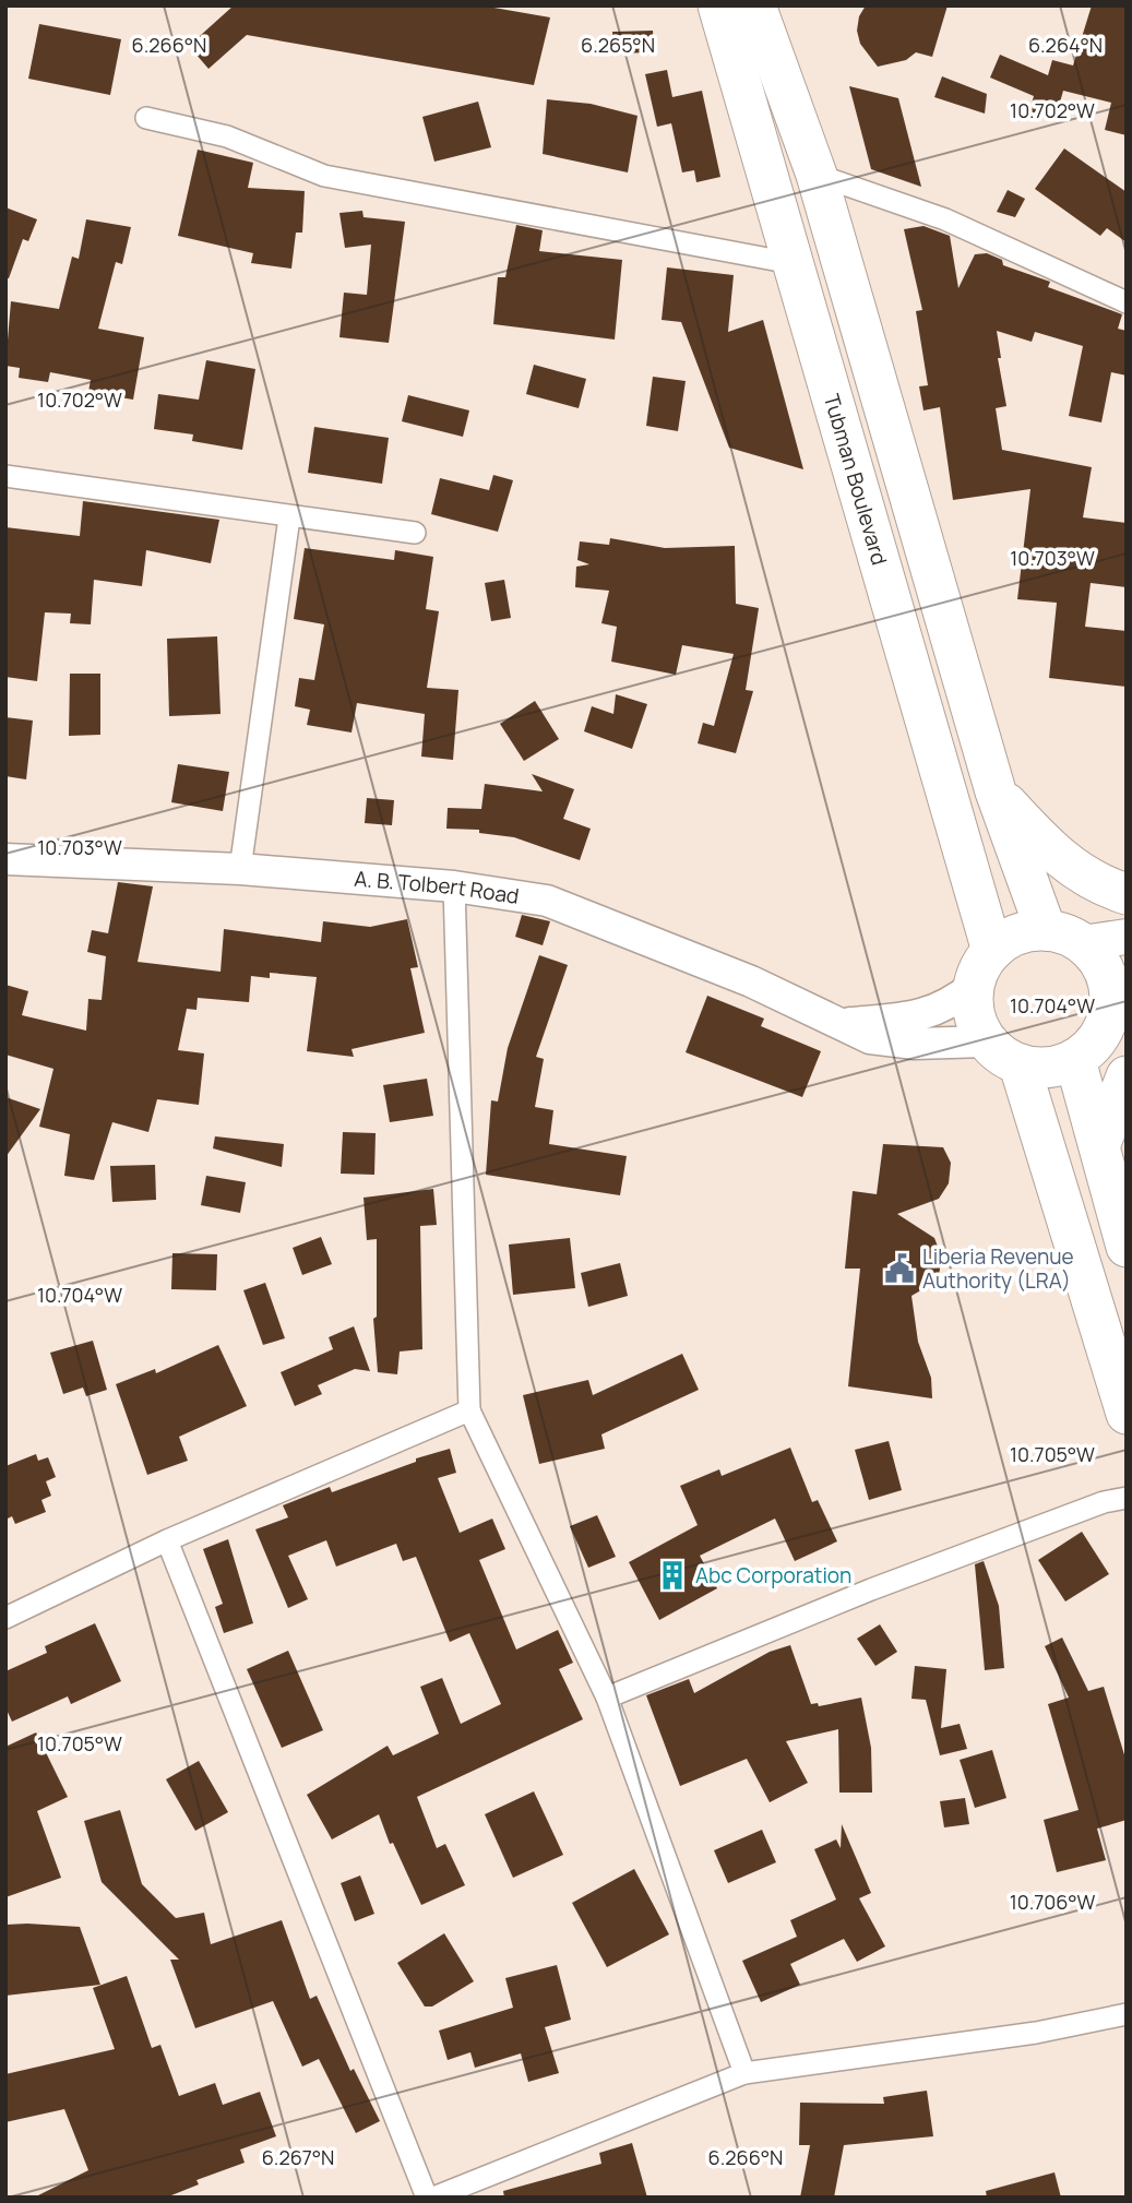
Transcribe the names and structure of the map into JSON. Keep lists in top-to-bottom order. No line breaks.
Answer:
{"streets":{"highway":["Tubman Boulevard"],"street":["A. B. Tolbert Road"]},"crossings":[["Tubman Boulevard","A. B. Tolbert Road"]],"places":{"public building":["Liberia Revenue Authority (LRA)"],"building":["Abc Corporation"]},"coordinates":["6.266°N","6.264°N","6.265°N","10.702°W","10.703°W","10.704°W","10.705°W","10.706°W","6.267°N"]}
